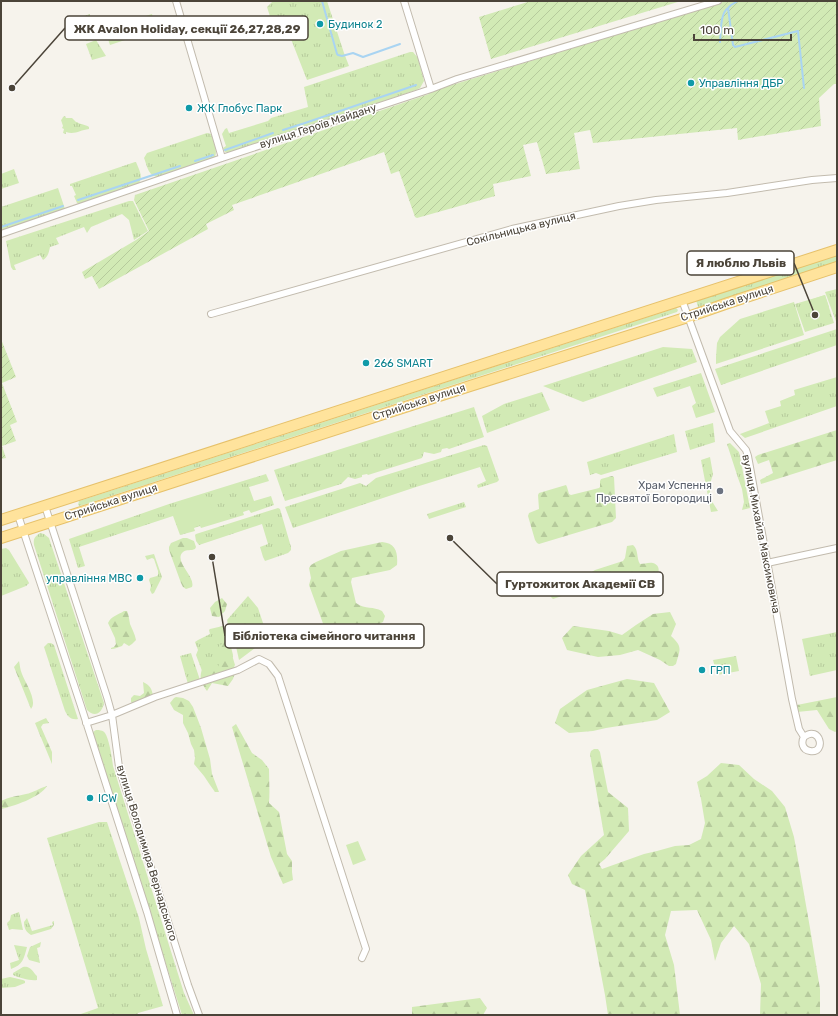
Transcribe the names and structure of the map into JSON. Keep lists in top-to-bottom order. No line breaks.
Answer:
{"streets":{"main road":["Стрийська вулиця"],"street":["вулиця Героїв Майдану","Сокільницька вулиця","вулиця Михайла Максимовича","вулиця Володимира Вернадського"]},"crossings":[["Стрийська вулиця","вулиця Михайла Максимовича"],["Стрийська вулиця","вулиця Володимира Вернадського"]],"places":["Будинок 2","Управління ДБР","ЖК Avalon Holiday, секції 26,27,28,29","ЖК Глобус Парк","Я люблю Львів","266 SMART","Храм Успення Пресвятої Богородиці","Гуртожиток Академії СВ","Бібліотека сімейного читання","управління МВС","ГРП","ICW"],"scale_bar":"100 m"}
